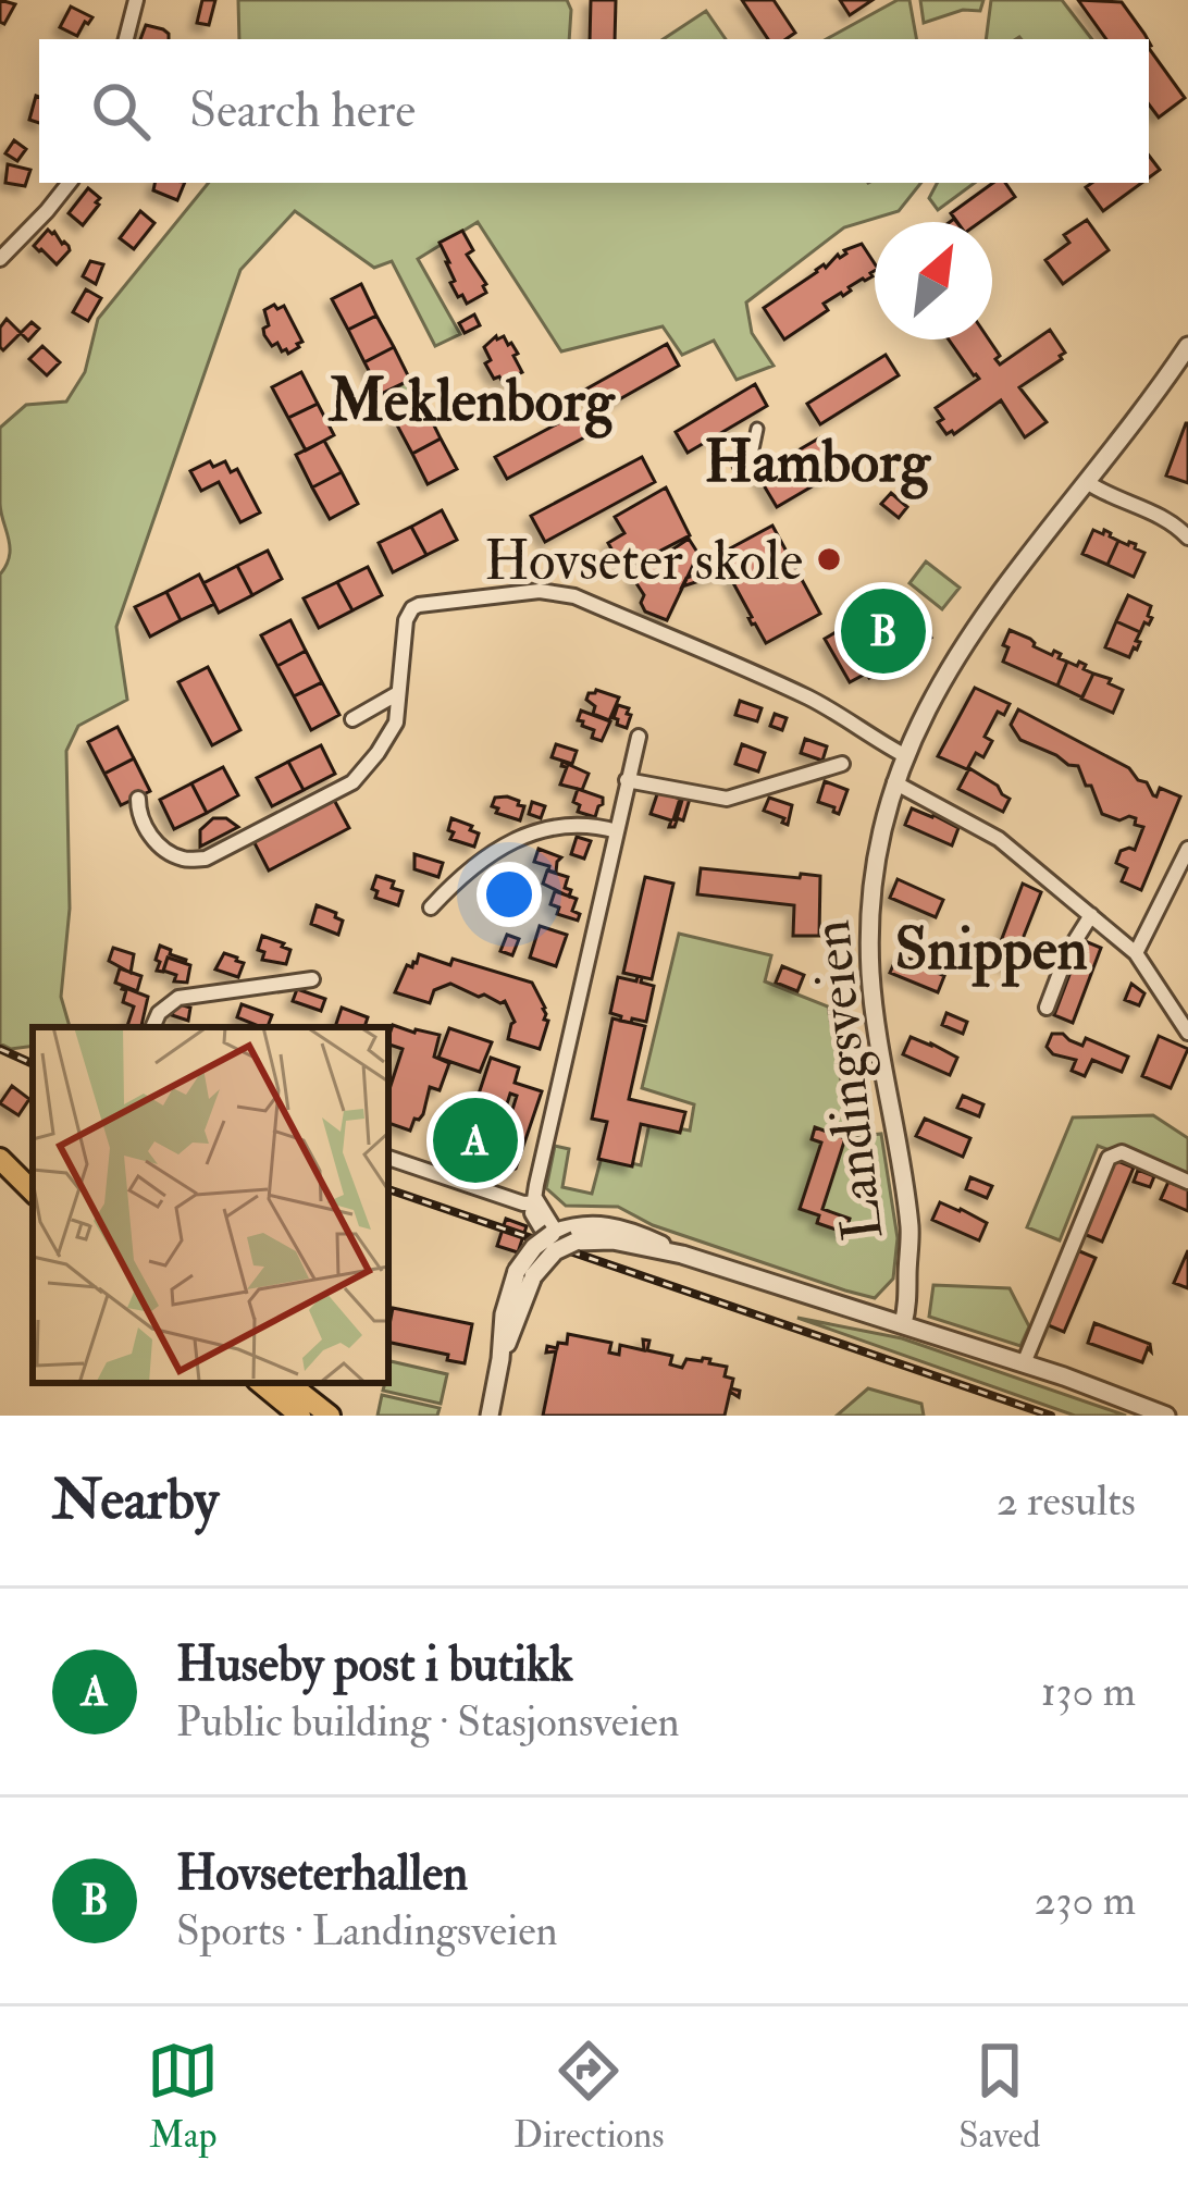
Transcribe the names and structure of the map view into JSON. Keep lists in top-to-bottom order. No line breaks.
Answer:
{"streets":{"street":["Landingsveien"]},"districts":["Meklenborg","Hamborg","Snippen"],"places":["Hovseter skole"],"north":"top right","page":{"search":"Search here","pins":["B","A"],"heading":["Nearby","2 results"],"list":[{"mark":"A","name":"Huseby post i butikk","note":"Public building · Stasjonsveien","value":"130 m"},{"mark":"B","name":"Hovseterhallen","note":"Sports · Landingsveien","value":"230 m"}],"nav":["Map","Directions","Saved"]}}
